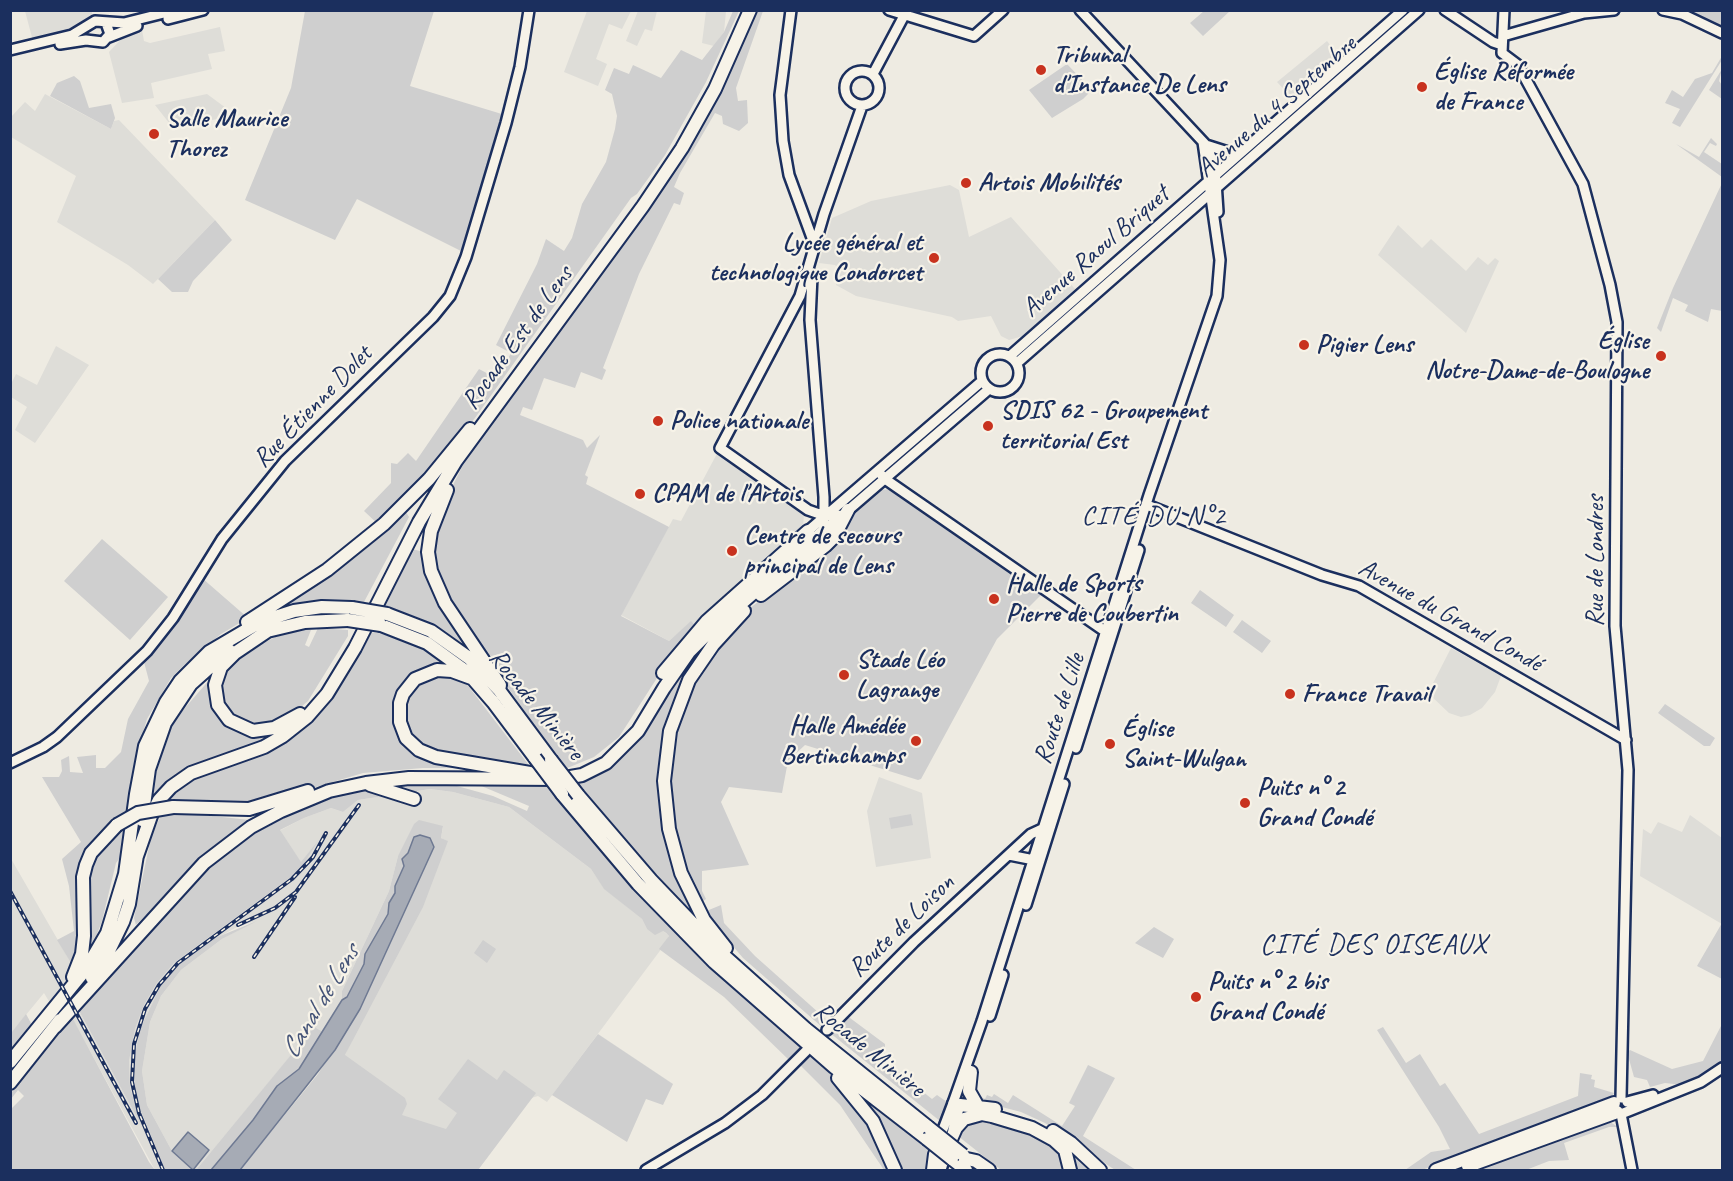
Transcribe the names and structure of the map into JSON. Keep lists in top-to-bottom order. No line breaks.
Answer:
{"streets":{"highway":["Rocade Est de Lens","Rocade Minière"],"main road":["Avenue du 4 Septembre","Avenue Raoul Briquet","Rue Étienne Dolet","Rue de Londres","Avenue du Grand Condé","Route de Lille","Route de Loison"]},"crossings":[["Avenue du 4 Septembre","Avenue Raoul Briquet"],["Avenue du 4 Septembre","Route de Lille"],["Avenue Raoul Briquet","Route de Lille"],["Rue de Londres","Avenue du Grand Condé"],["Avenue du Grand Condé","Route de Lille"],["Route de Lille","Route de Loison"]],"districts":["CITÉ DU N°2","CITÉ DES OISEAUX"],"water":["Canal de Lens"],"places":["Tribunal d'Instance De Lens","Église Réformée de France","Salle Maurice Thorez","Artois Mobilités","Lycée général et technologique Condorcet","Pigier Lens","Église Notre-Dame-de-Boulogne","Police nationale","SDIS 62 - Groupement territorial Est","CPAM de l'Artois","Centre de secours principal de Lens","Halle de Sports Pierre de Coubertin","Stade Léo Lagrange","France Travail","Halle Amédée Bertinchamps","Église Saint-Wulgan","Puits n° 2 Grand Condé","Puits n° 2 bis Grand Condé"]}
